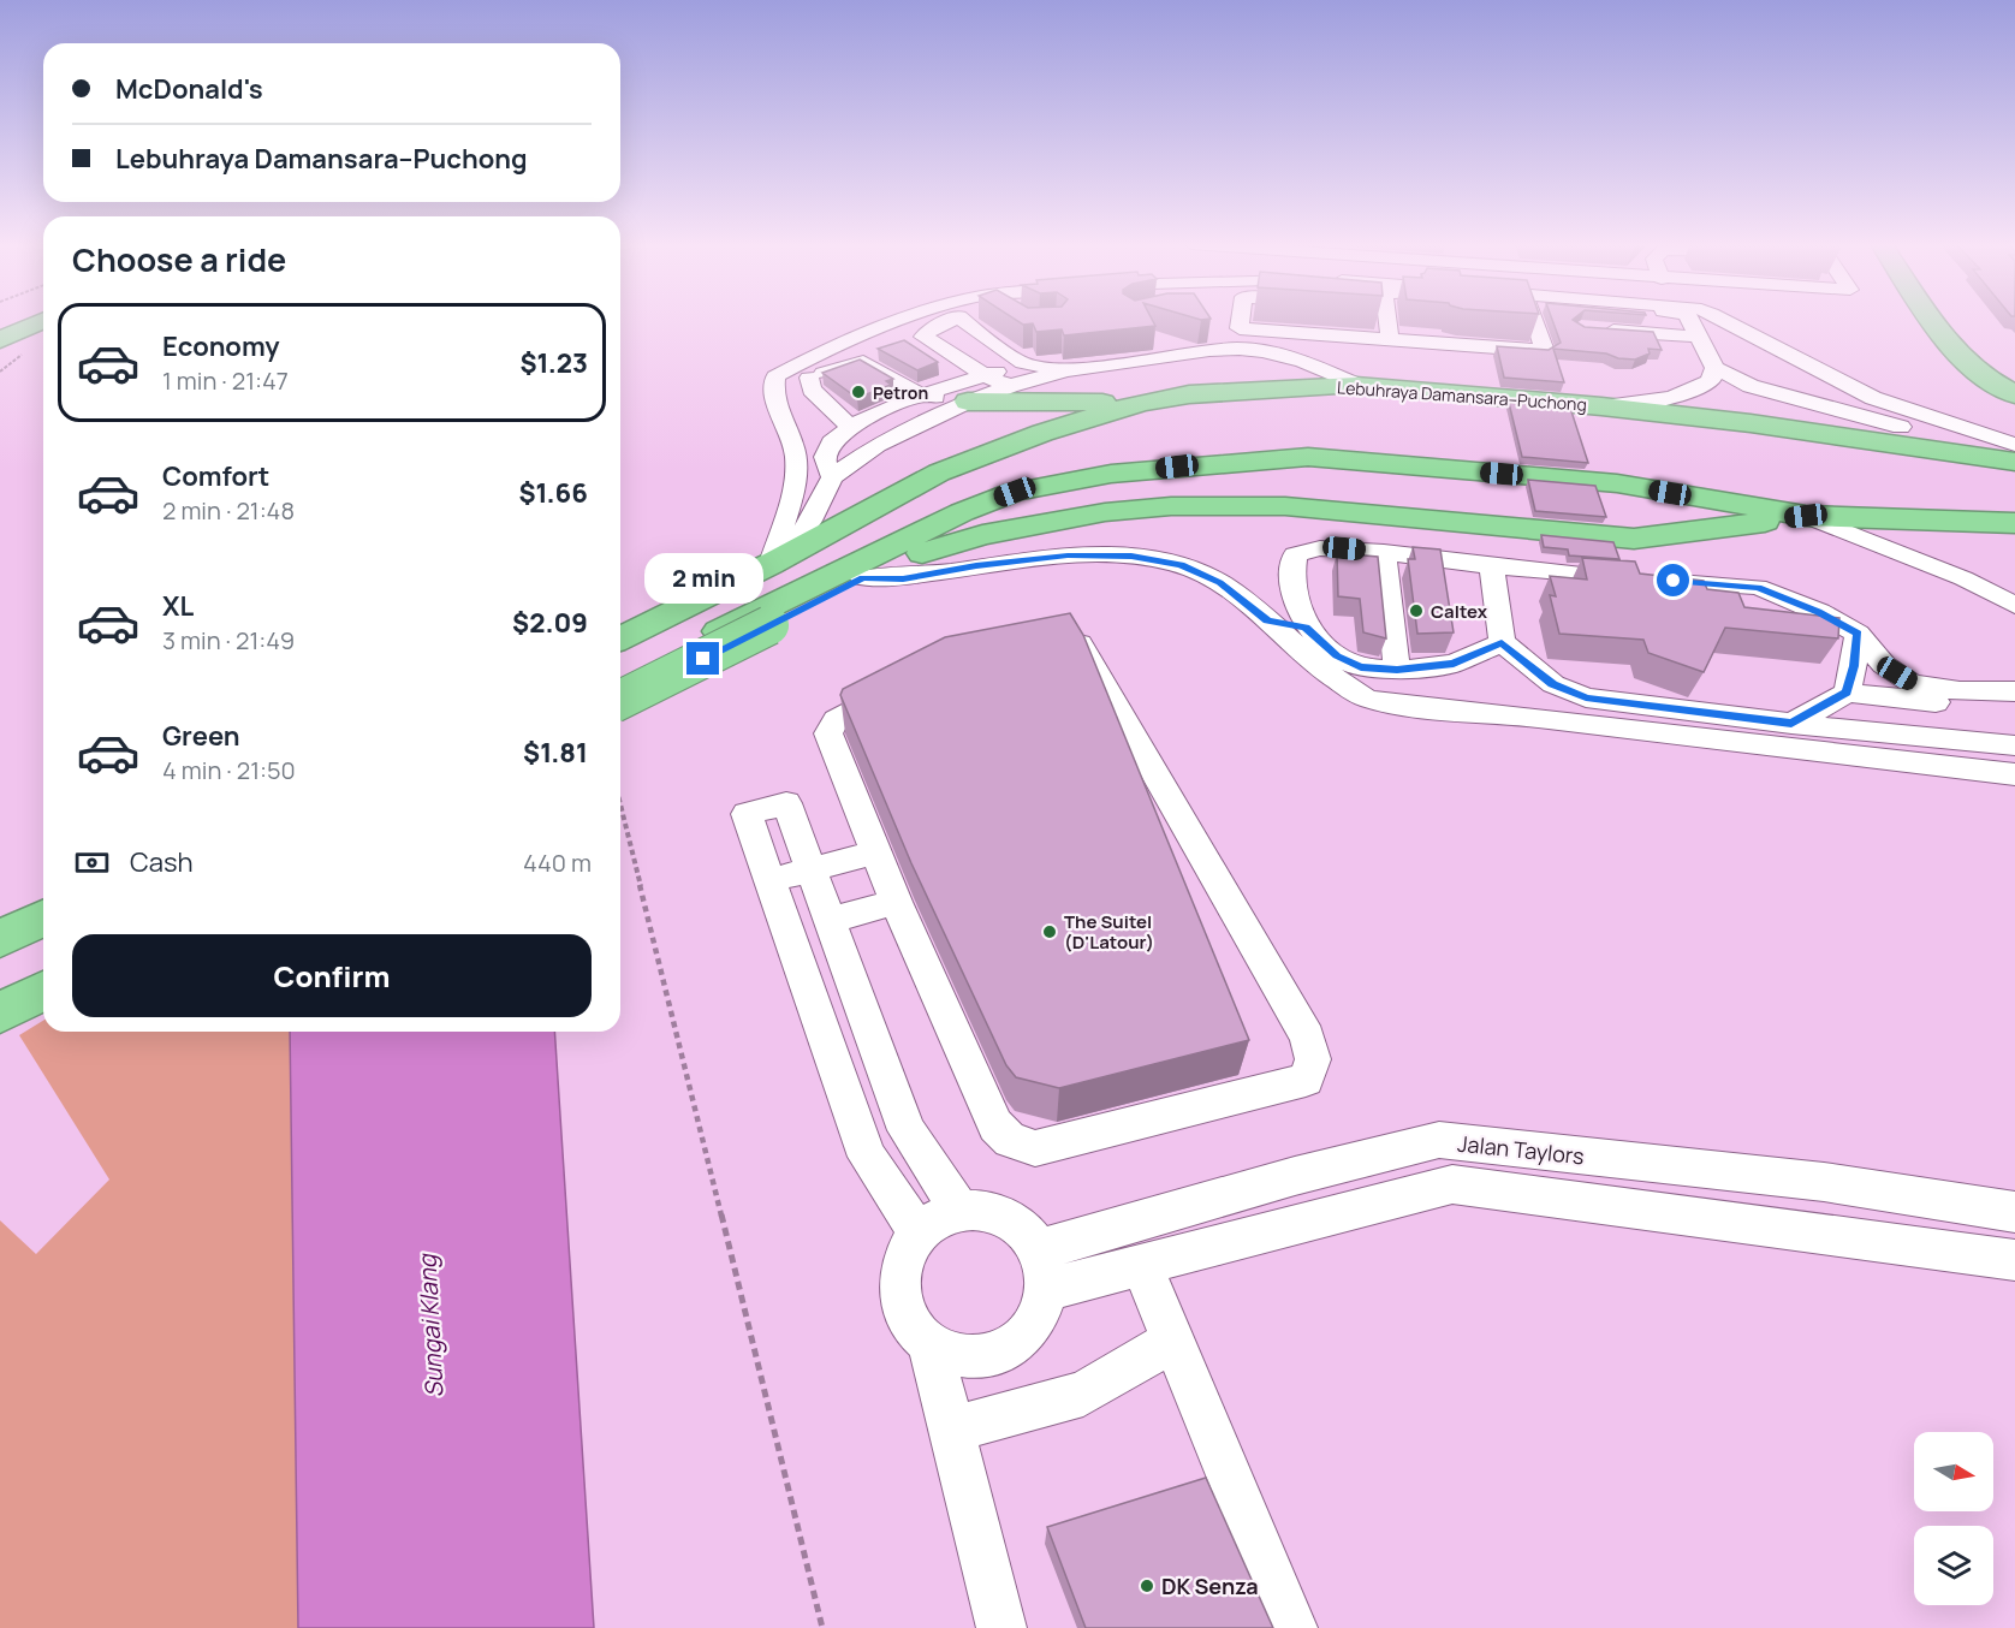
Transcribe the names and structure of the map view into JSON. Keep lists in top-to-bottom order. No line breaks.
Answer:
{"streets":{"highway":["Lebuhraya Damansara–Puchong"],"street":["Jalan Taylors"]},"water":["Sungai Klang"],"places":["Petron","Caltex","The Suitel (D'Latour)","DK Senza"],"north":"right","page":{"banner":["McDonald's","Lebuhraya Damansara–Puchong"],"heading":"Choose a ride","list":[{"name":"Economy","note":"1 min · 21:47","value":"$1.23"},{"name":"Comfort","note":"2 min · 21:48","value":"$1.66"},{"name":"XL","note":"3 min · 21:49","value":"$2.09"},{"name":"Green","note":"4 min · 21:50","value":"$1.81"}],"bubble":"2 min","pay":["Cash","440 m"],"buttons":"Confirm"}}
